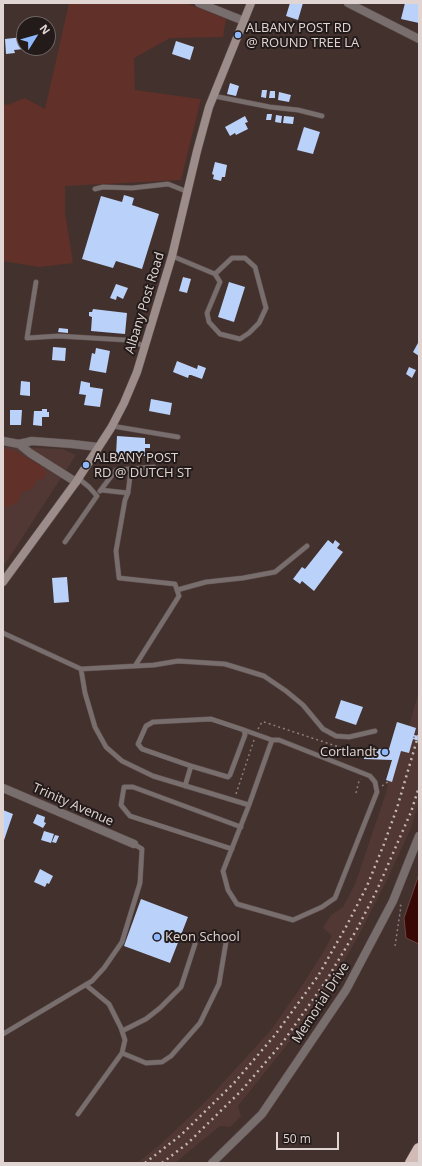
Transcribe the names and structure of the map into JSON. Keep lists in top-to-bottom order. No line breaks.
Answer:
{"streets":{"main road":["Albany Post Road"],"street":["Trinity Avenue","Memorial Drive"]},"places":["ALBANY POST RD @ ROUND TREE LA","ALBANY POST RD @ DUTCH ST","Cortlandt","Keon School"],"scale_bar":"50 m","north":"top right"}
